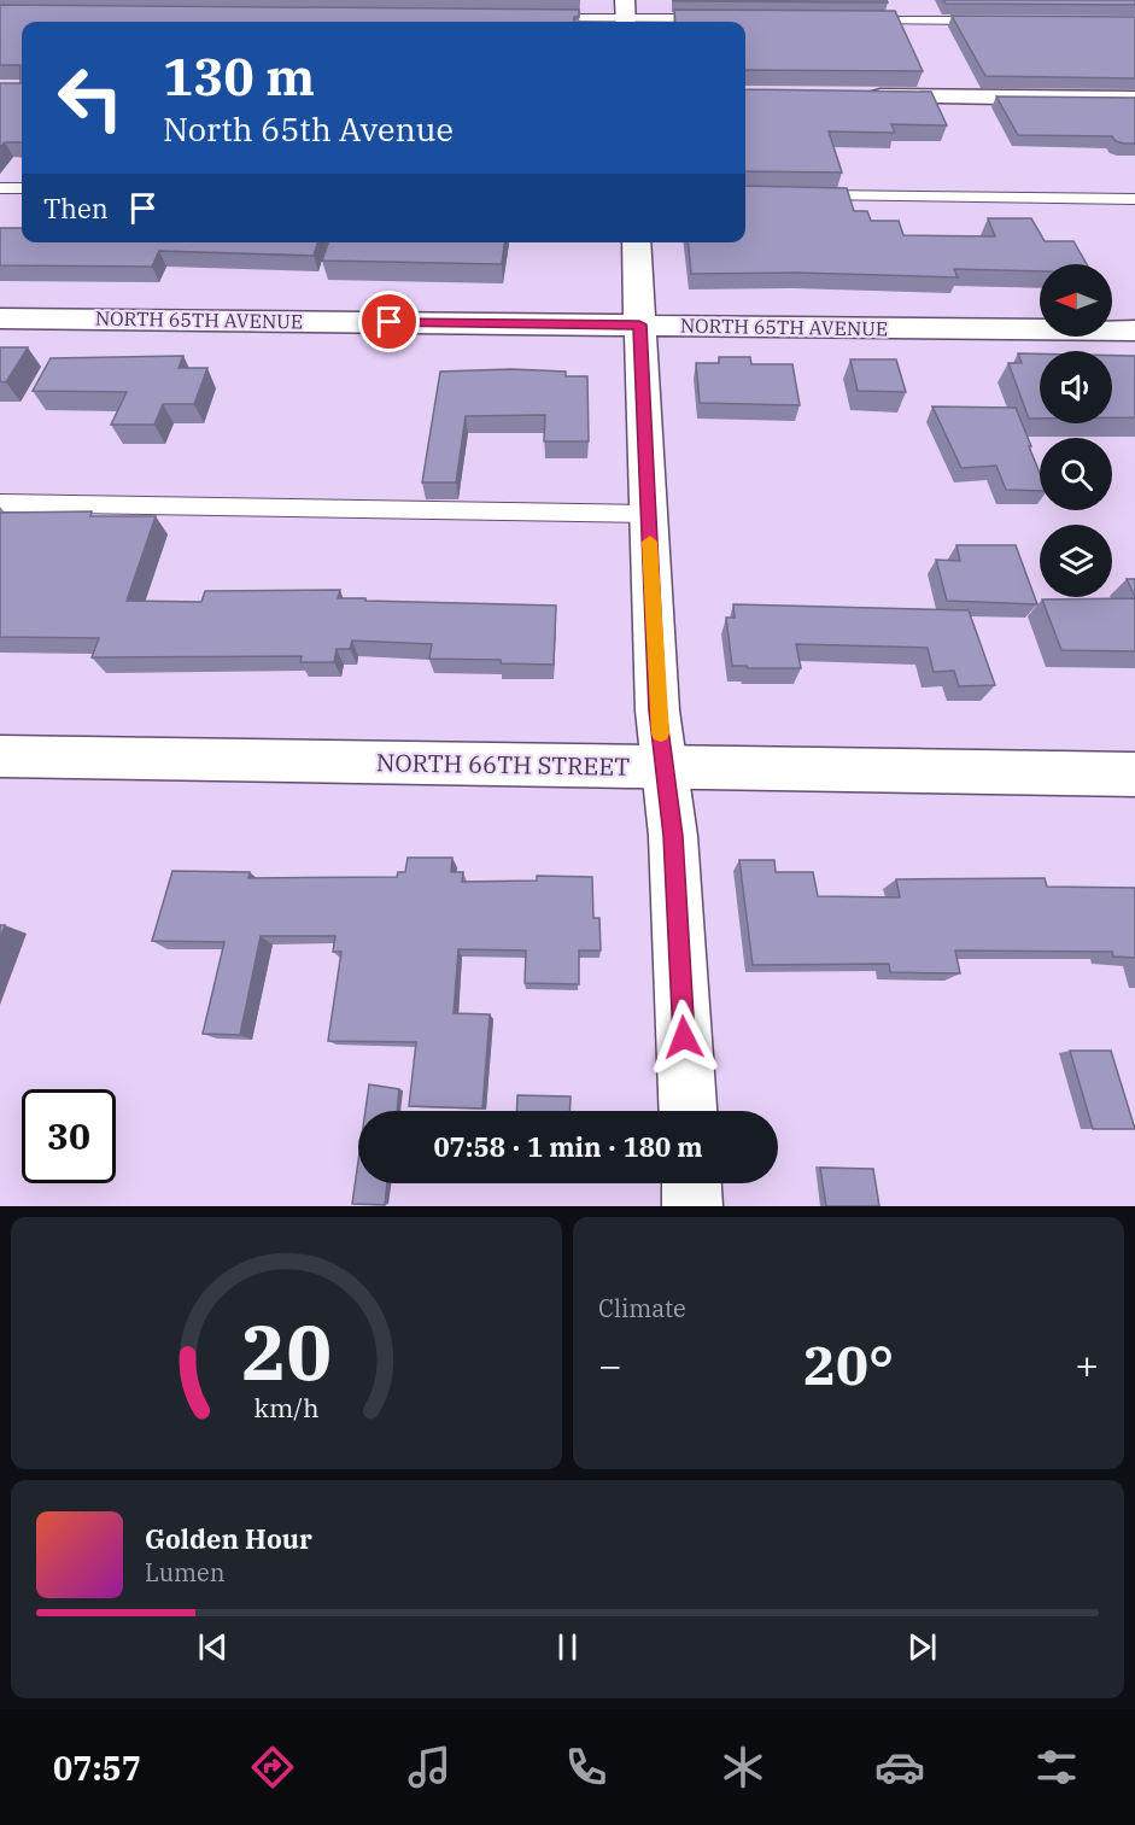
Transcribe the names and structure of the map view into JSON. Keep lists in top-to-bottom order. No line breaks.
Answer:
{"streets":{"street":["NORTH 65TH AVENUE","NORTH 66TH STREET"]},"north":"left","page":{"turn":["130 m","North 65th Avenue"],"then":"Then","limit":"30","trip":"07:58 · 1 min · 180 m","tile":"Climate","heat":["−","20°","+"],"song":["Golden Hour","Lumen"],"tabs":"07:57","gauge":["20","km/h"]}}
